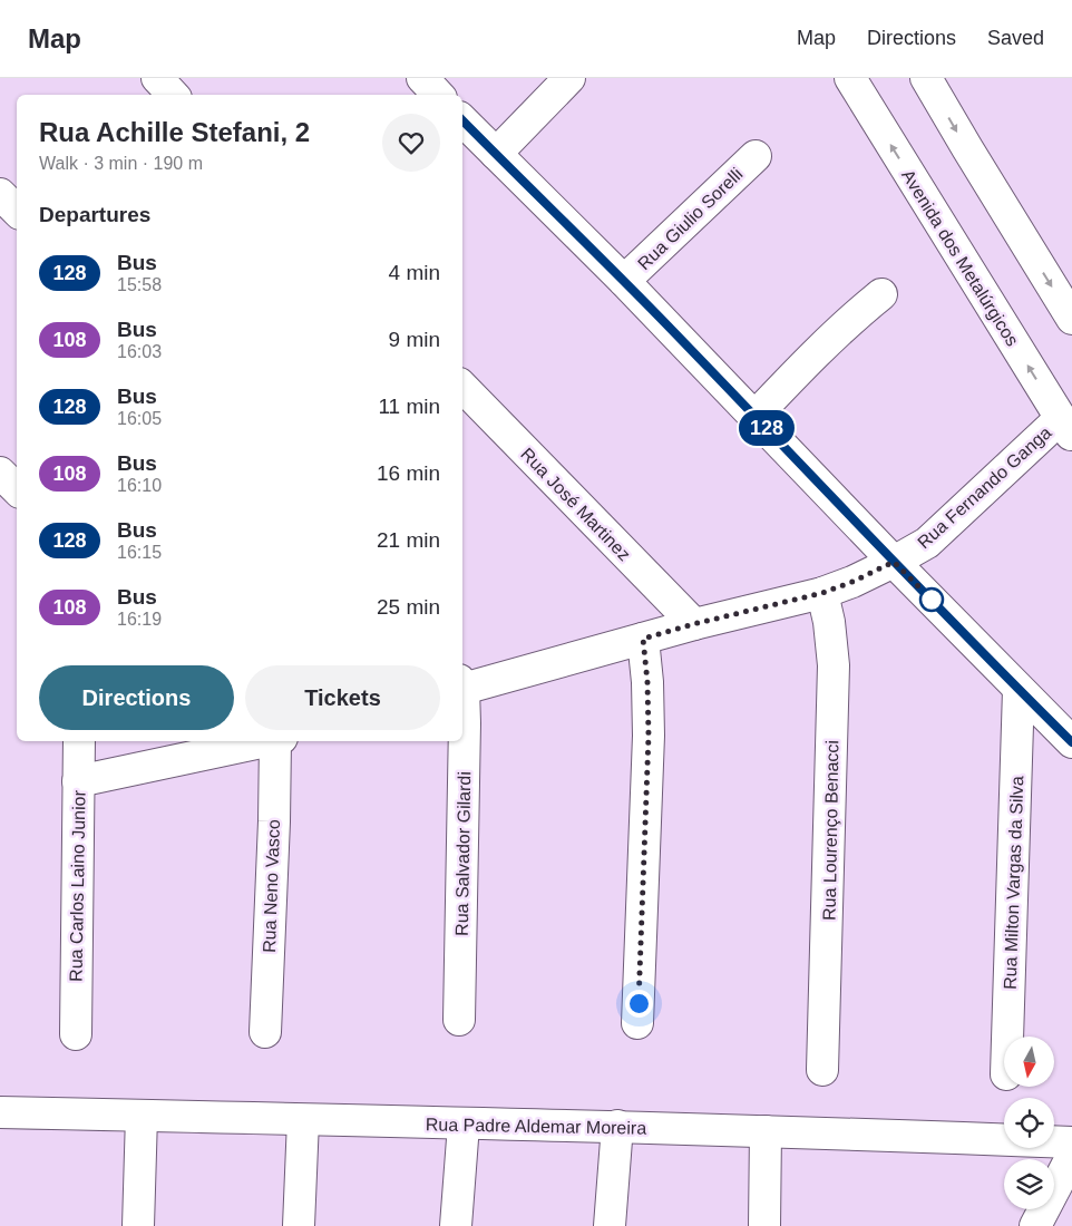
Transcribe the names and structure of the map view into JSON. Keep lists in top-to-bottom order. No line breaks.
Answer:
{"streets":{"street":["Rua Giulio Sorelli","Avenida dos Metalúrgicos","Rua Fernando Ganga","Rua José Martinez","Rua Lourenço Benacci","Rua Salvador Gilardi","Rua Milton Vargas da Silva","Rua Carlos Laino Junior","Rua Neno Vasco","Rua Padre Aldemar Moreira"]},"crossings":[["Avenida dos Metalúrgicos","Rua Fernando Ganga"],["Rua Fernando Ganga","Rua José Martinez"],["Rua Fernando Ganga","Rua Lourenço Benacci"]],"lines":["bus line 128"],"north":"bottom","page":{"header":"Map","nav":["Map","Directions","Saved"],"on_map":"128","heading":[["Rua Achille Stefani, 2","Walk · 3 min · 190 m"],"Departures"],"list":[{"mark":"128","name":"Bus","note":"15:58","value":"4 min"},{"mark":"108","name":"Bus","note":"16:03","value":"9 min"},{"mark":"128","name":"Bus","note":"16:05","value":"11 min"},{"mark":"108","name":"Bus","note":"16:10","value":"16 min"},{"mark":"128","name":"Bus","note":"16:15","value":"21 min"},{"mark":"108","name":"Bus","note":"16:19","value":"25 min"}],"buttons":["Directions","Tickets"]}}
